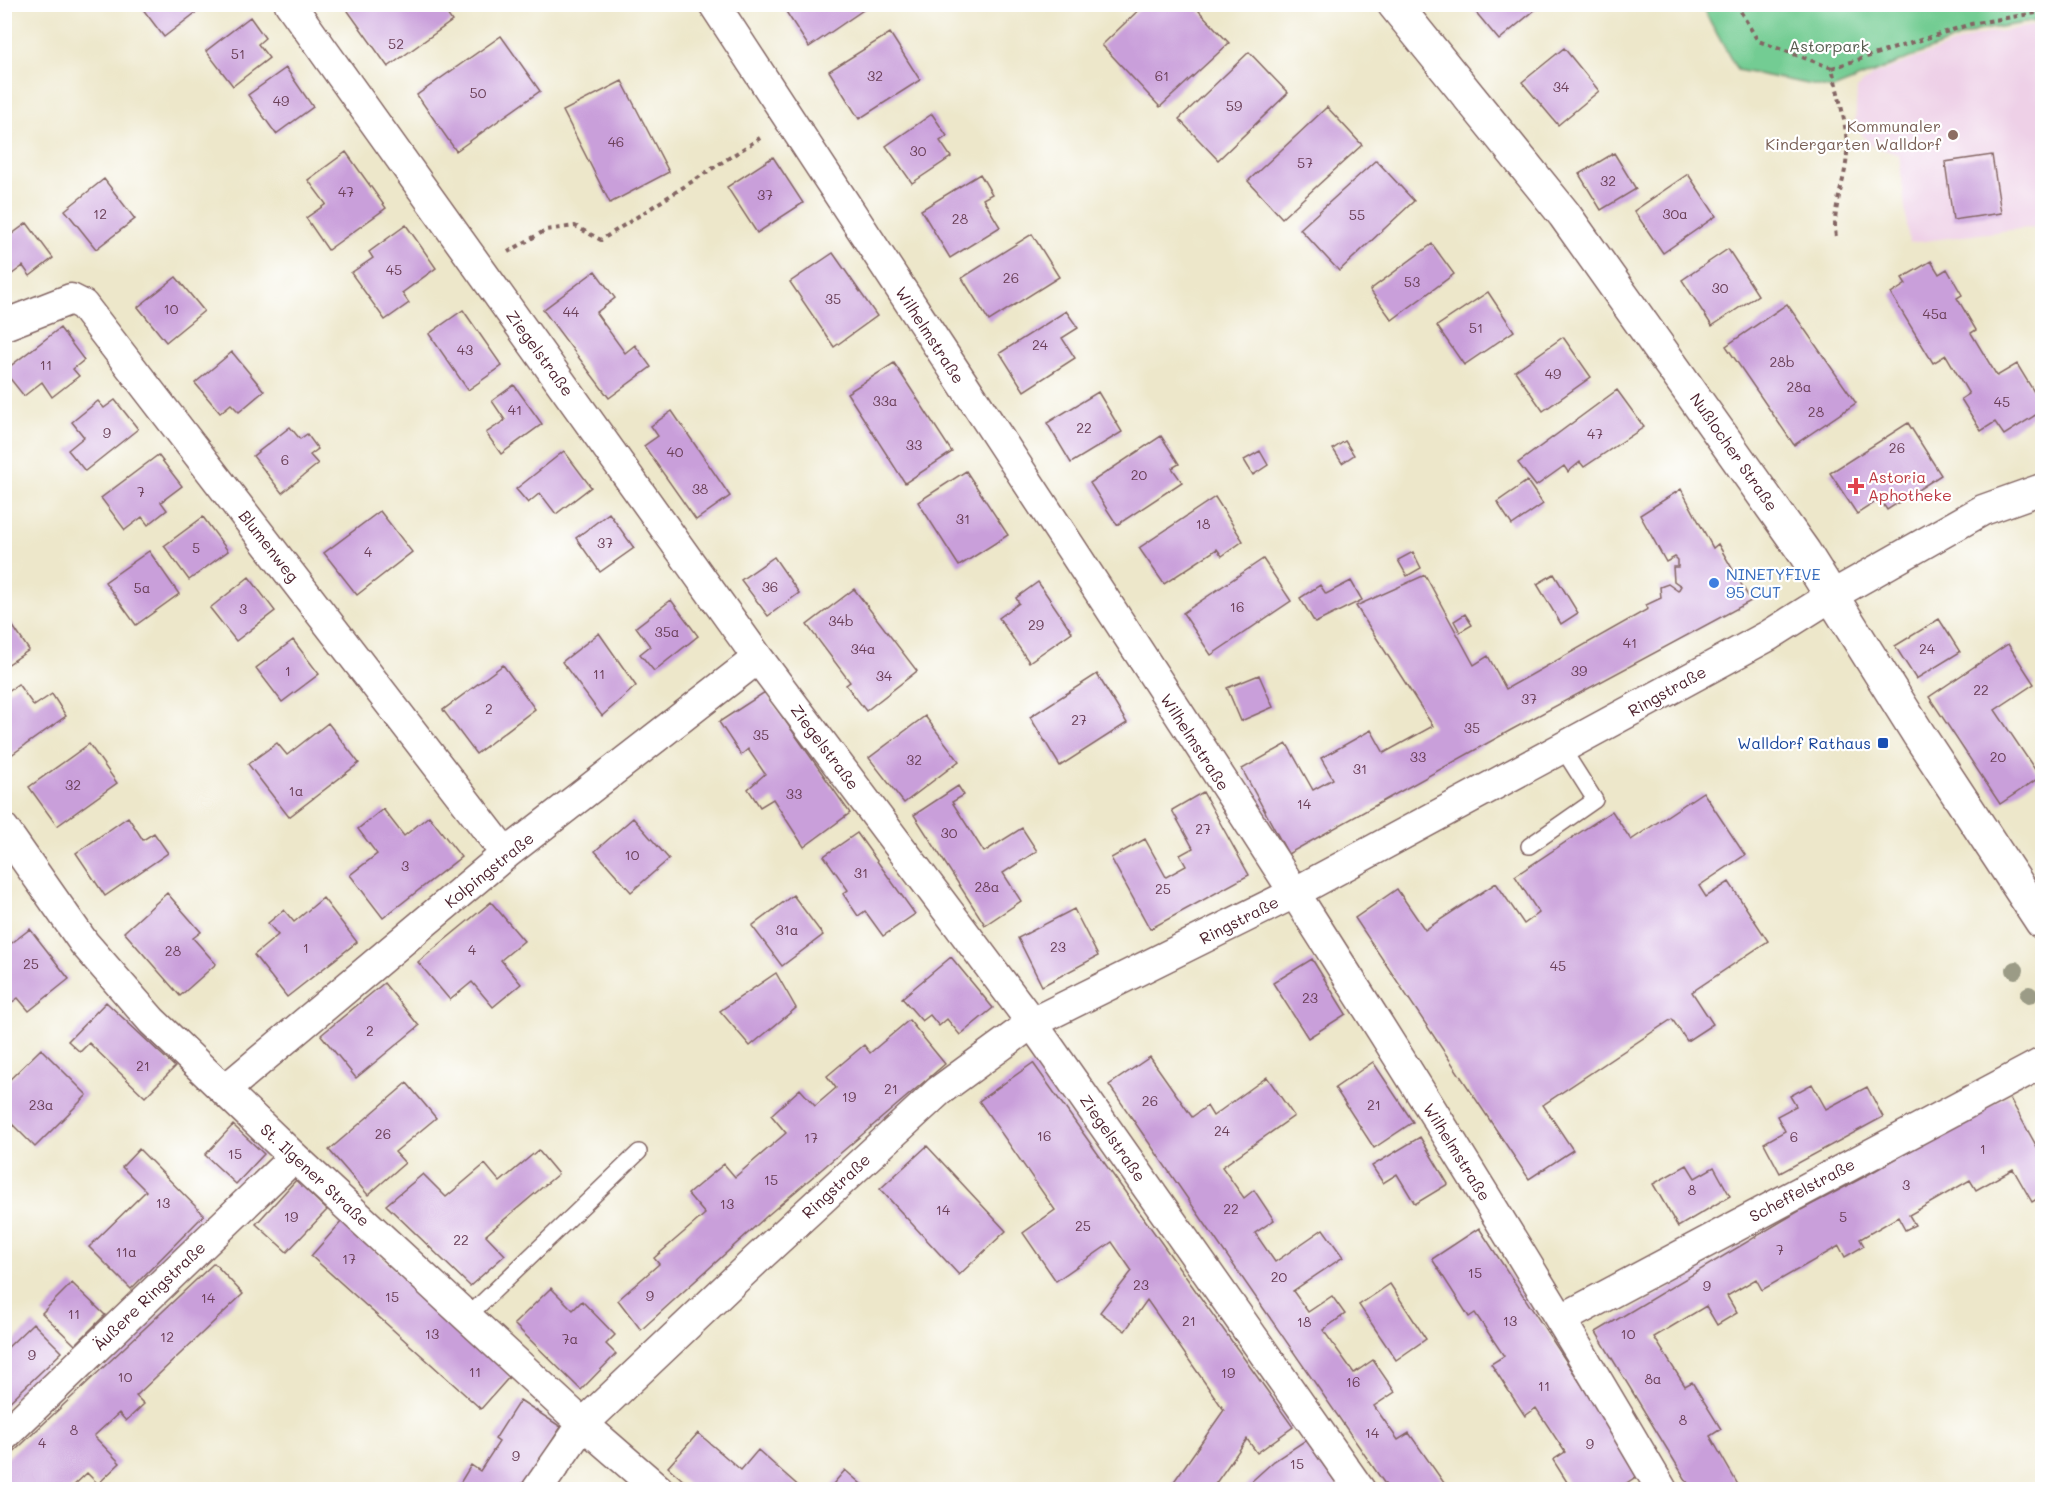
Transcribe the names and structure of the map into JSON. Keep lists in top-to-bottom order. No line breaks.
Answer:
{"streets":{"street":["Wilhelmstraße","Ziegelstraße","Nußlocher Straße","Blumenweg","Ringstraße","Kolpingstraße","St. Ilgener Straße","Scheffelstraße","Äußere Ringstraße"]},"crossings":[["Wilhelmstraße","Ringstraße"],["Wilhelmstraße","Scheffelstraße"],["Ziegelstraße","Ringstraße"],["Ziegelstraße","Kolpingstraße"],["Nußlocher Straße","Ringstraße"],["Blumenweg","Kolpingstraße"],["Ringstraße","St. Ilgener Straße"],["Kolpingstraße","St. Ilgener Straße"],["St. Ilgener Straße","Äußere Ringstraße"]],"parks":["Astorpark"],"places":{"other":["Kommunaler Kindergarten Walldorf","NINETYFIVE 95 CUT"],"health":["Astoria Aphotheke"],"transit":["Walldorf Rathaus"]},"house_numbers":["52","51","32","61","34","50","49","59","46","30","57","32","47","37","12","30a","55","28","45","26","53","30","35","10","44","45a","51","24","43","28b","11","49","28a","33a","45","41","28","22","9","47","33","26","40","6","20","38","7","31","18","37","5","4","36","5a","16","3","34b","29","35a","41","34a","24","1","39","11","34","22","37","2","27","35","35","33","20","32","31","32","1a","33","14","27","30","10","3","31","28a","25","31a","23","1","4","28","25","45","23","2","21","21","19","26","23a","21","24","26","16","6","17","1","15","15","3","8","13","13","22","14","19","5","25","22","7","11a","17","15","20","23","9","9","15","14","11","21","13","18","13","10","12","7a","9","11","19","10","8a","16","11","8","8","14","4","9","9","15"]}
